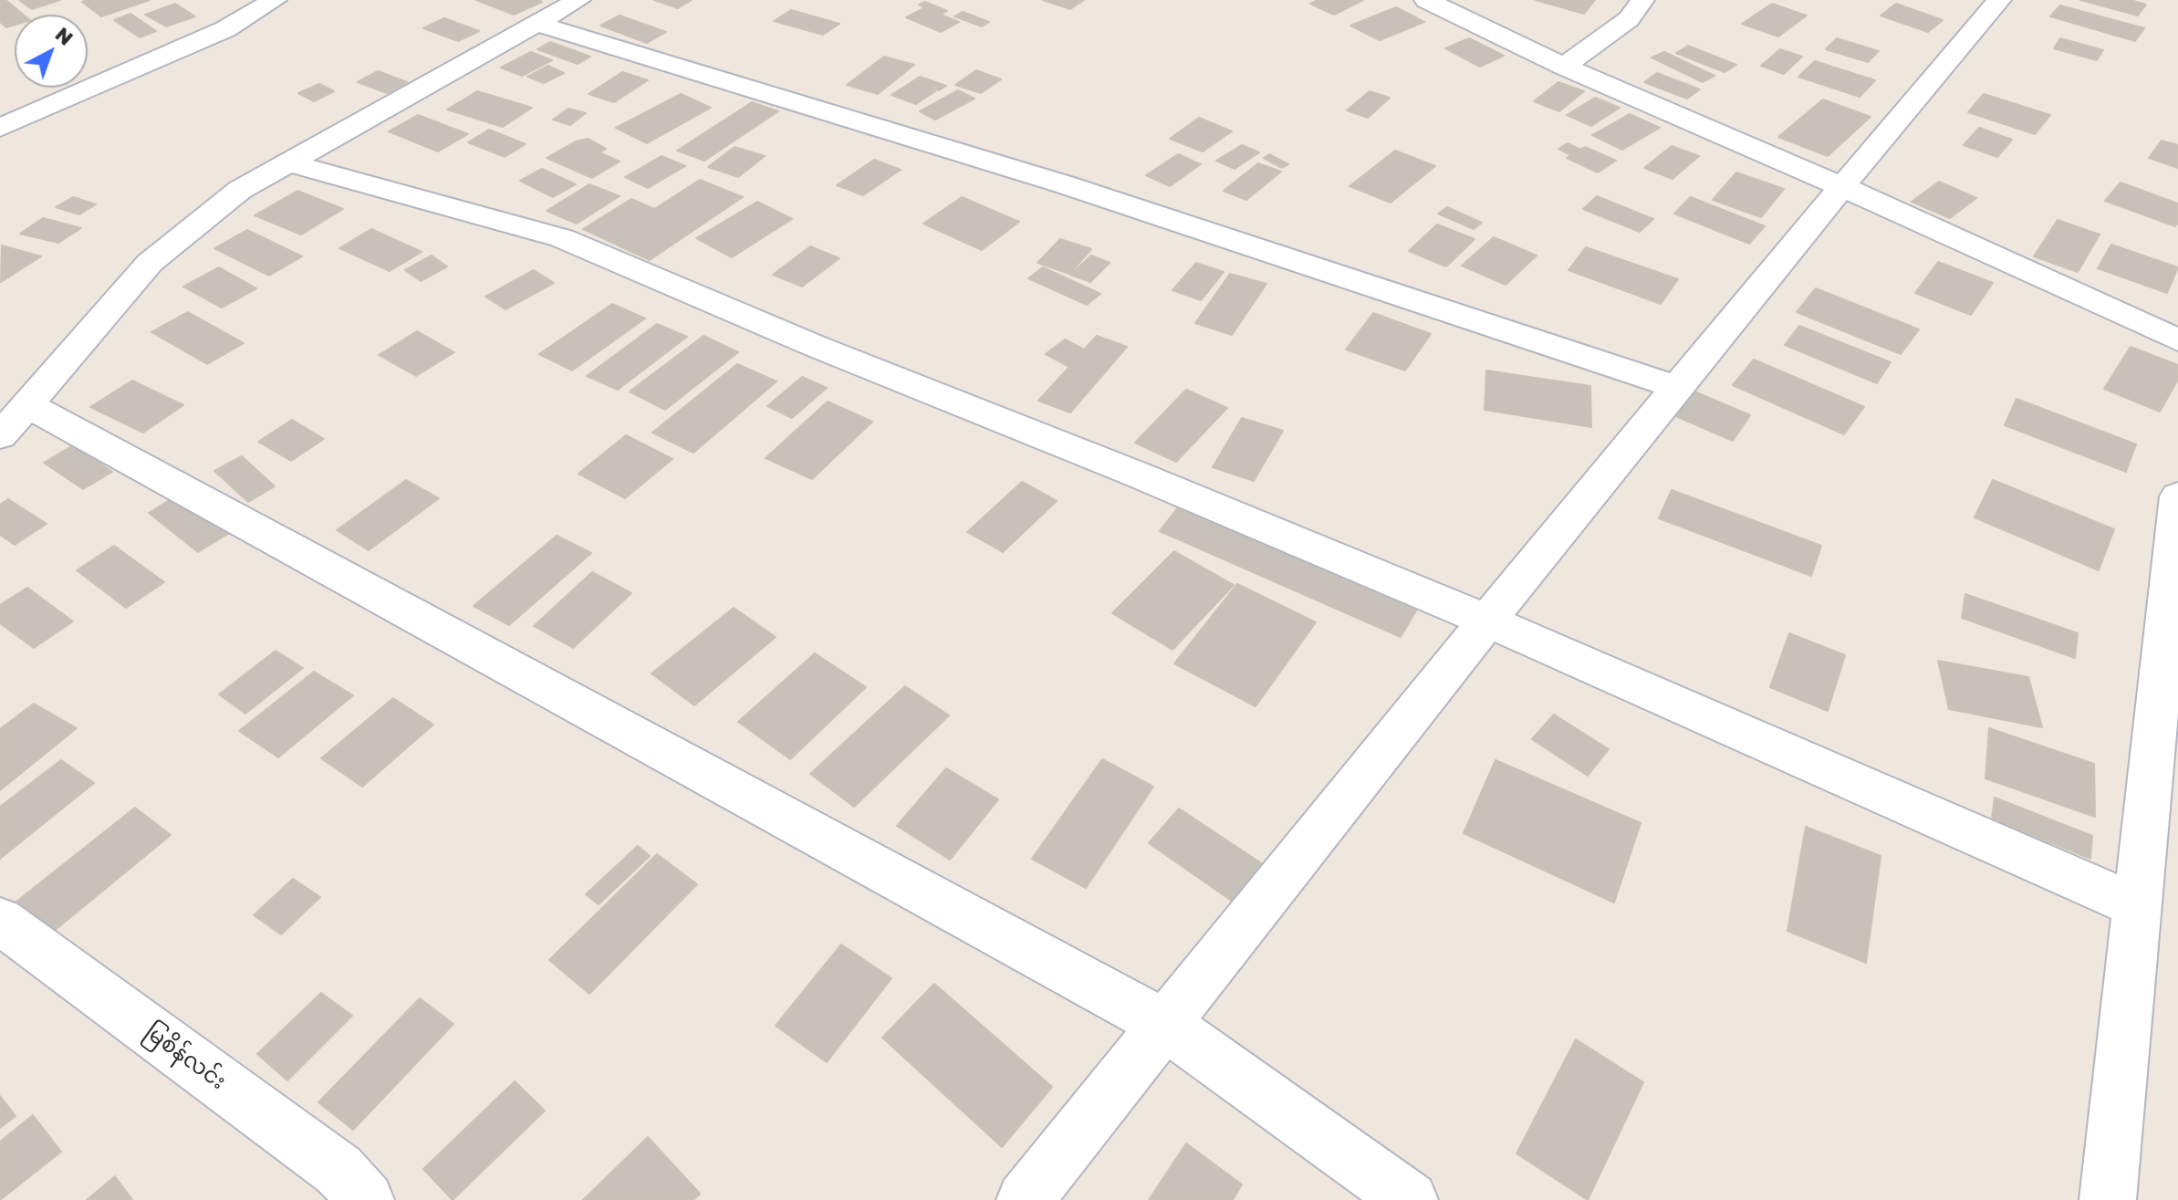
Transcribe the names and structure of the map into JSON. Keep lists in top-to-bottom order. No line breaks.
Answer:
{"streets":{"street":["မြစိန်လင်း"]},"north":"top right"}
